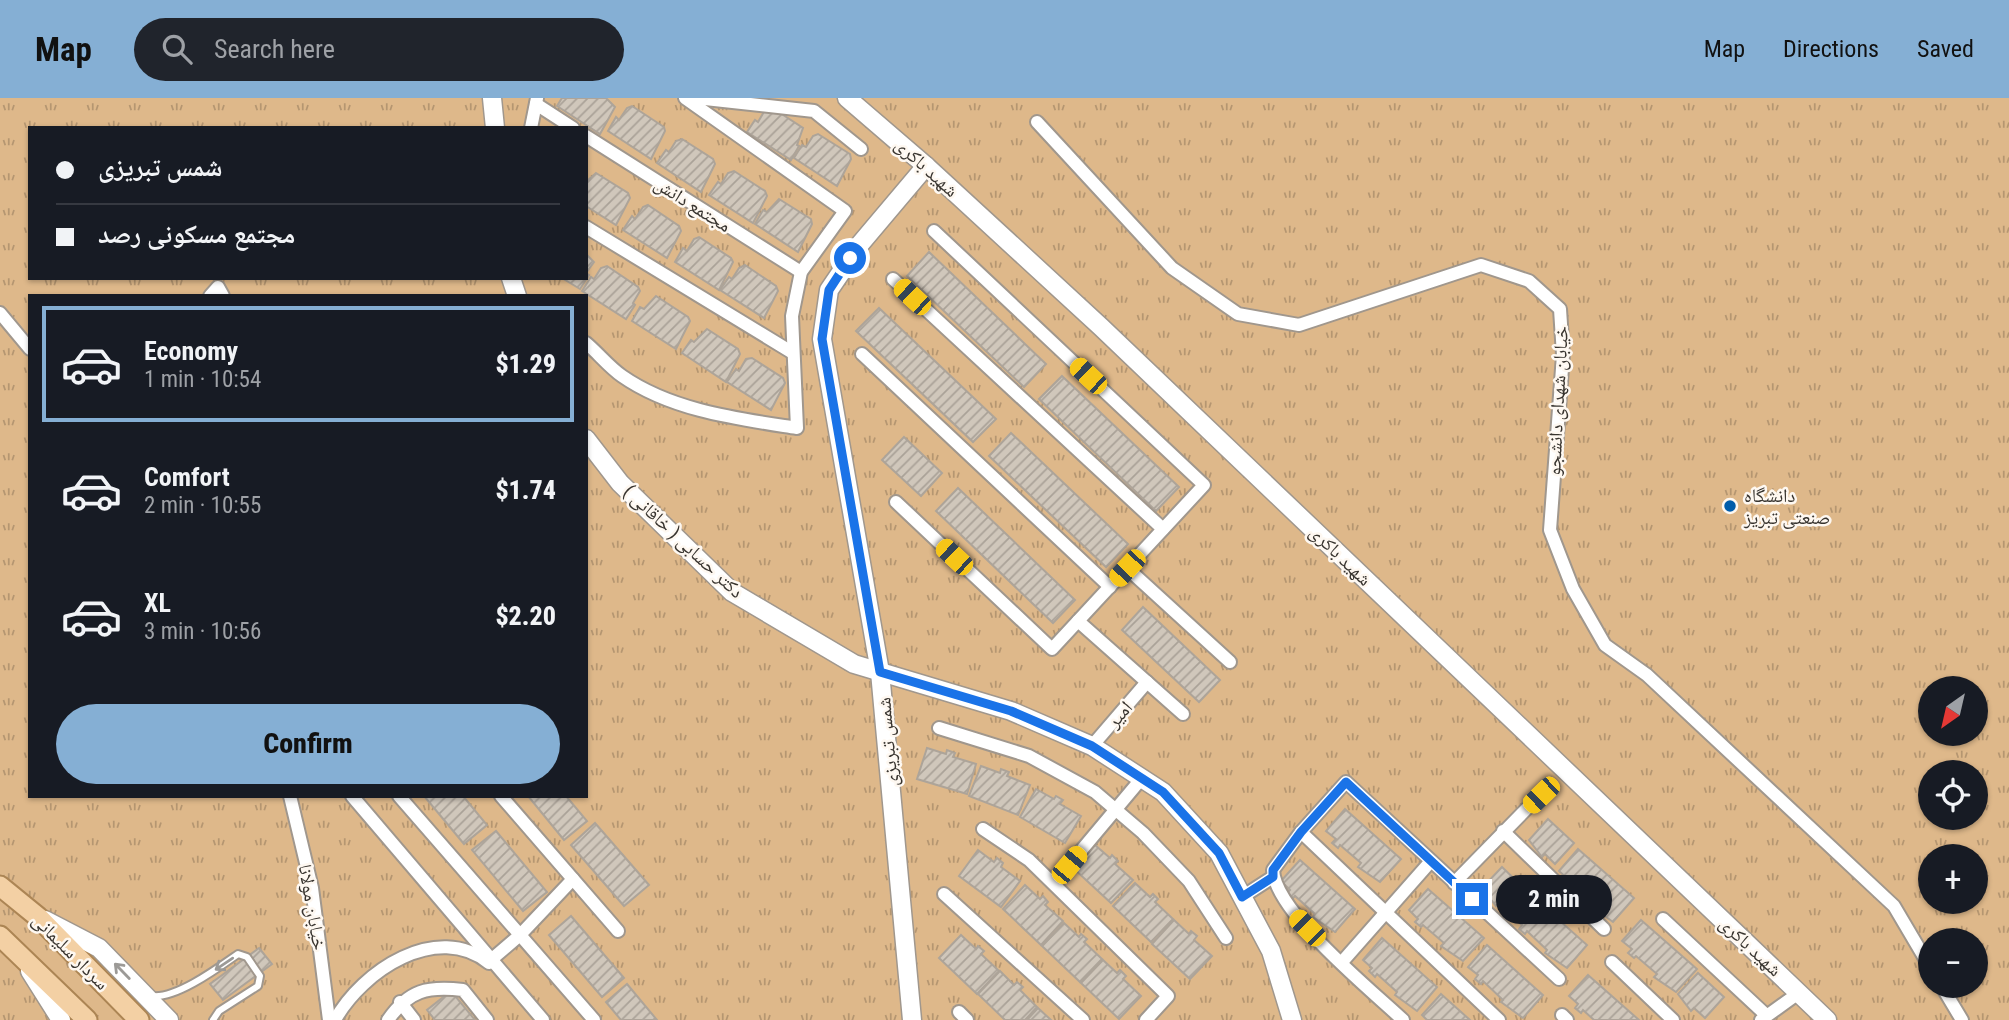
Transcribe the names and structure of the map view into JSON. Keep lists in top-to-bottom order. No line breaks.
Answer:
{"streets":{"main road":["سردار سلیمانی"],"street":["شهید باکری","مجتمع دانش","خیابان شهدای دانشجو","دکتر حسابی ( خاقانی )","امیر","شمس تبریزی","خیابان مولانا"]},"crossings":[["شهید باکری","شمس تبریزی"],["دکتر حسابی ( خاقانی )","امیر"],["دکتر حسابی ( خاقانی )","شمس تبریزی"]],"places":["دانشگاه صنعتی تبریز"],"north":"bottom left","page":{"header":"Map","search":"Search here","nav":["Map","Directions","Saved"],"banner":["شمس تبریزی","مجتمع مسکونی رصد"],"list":[{"name":"Economy","note":"1 min · 10:54","value":"$1.29"},{"name":"Comfort","note":"2 min · 10:55","value":"$1.74"},{"name":"XL","note":"3 min · 10:56","value":"$2.20"}],"map_buttons":["+","−"],"buttons":"Confirm","bubble":"2 min"}}
